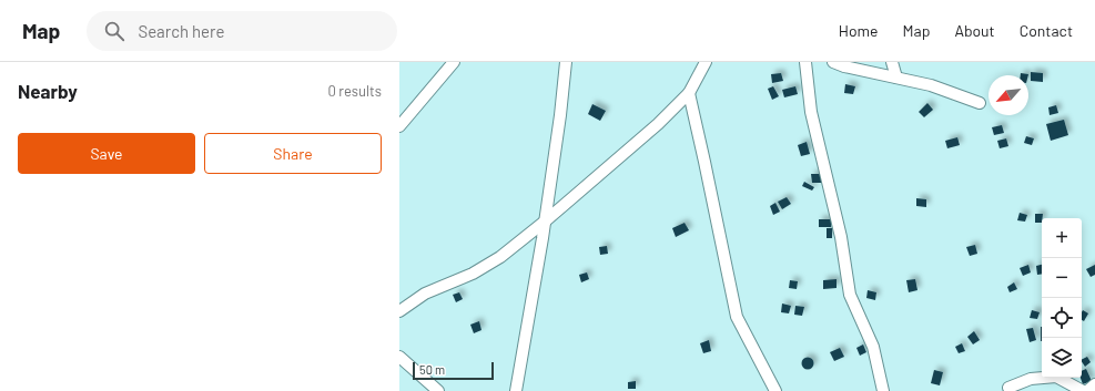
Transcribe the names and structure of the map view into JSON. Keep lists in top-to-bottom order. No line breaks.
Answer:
{"scale_bar":"50 m","north":"bottom left","page":{"header":"Map","search":"Search here","nav":["Home","Map","About","Contact"],"heading":["Nearby","0 results"],"buttons":["Save","Share"],"map_buttons":["+","−"],"scale":"50 m"}}
